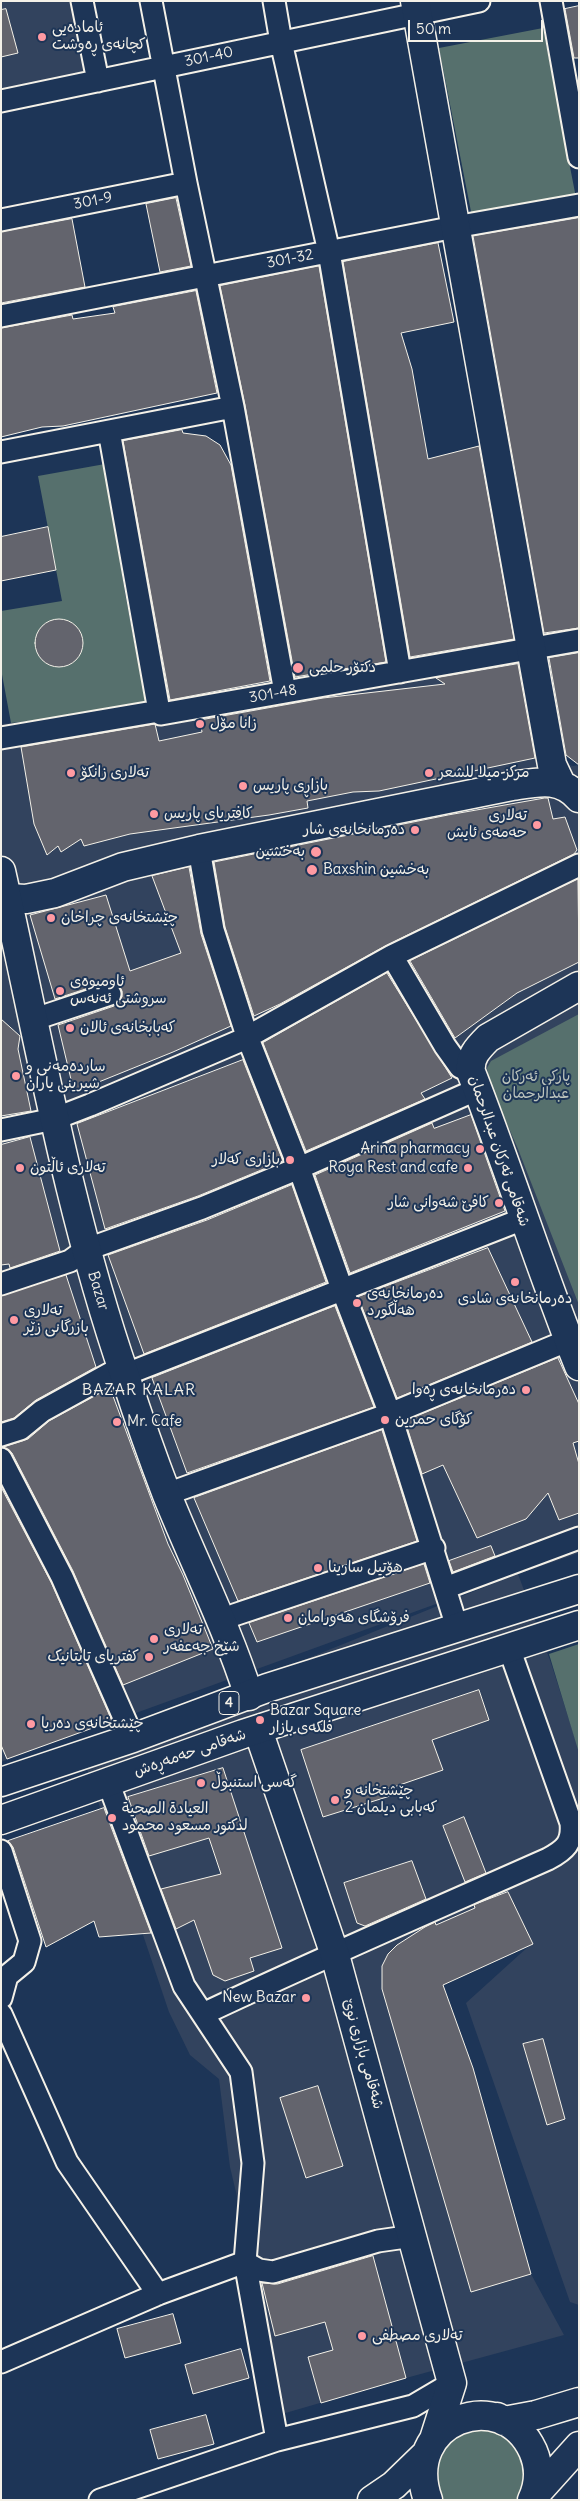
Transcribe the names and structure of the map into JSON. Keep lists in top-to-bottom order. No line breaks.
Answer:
{"streets":{"main road":["شەقامی ئەرکان عبدالرحمان","Bazar","4","شەقامی حەمەڕەش","شەقامی بازاری نوێ"],"street":["301-40","301-9","301-32","301-48"]},"crossings":[["Bazar","4"],["Bazar","شەقامی حەمەڕەش"],["Bazar","شەقامی بازاری نوێ"],["شەقامی حەمەڕەش","شەقامی بازاری نوێ"]],"districts":["BAZAR KALAR"],"parks":["پارکی ئەرکان عبدالرحمان"],"places":["ئامادەیی کچانەی ڕەوشت","دکتۆر حلمی","زانا مۆل","تەلاری زانکۆ","مركز ميلا للشعر","بازاڕی پاریس","کافتریای پاریس","تەلاری حەمەی ئایش","دەرمانخانەی شار","بەخشین","Baxshin بەخشین","چێشتخانەی چراخان","ئاومیوەی سروشتی ئەنەس","کەبابخانەی ئالان","ساردەمەنی و شیرینی یاران","Arina pharmacy","بازاری کەلار","تەلاری ئاڵتون","Roya Rest and cafe","کافێ شەوانی شار","دەرمانخانەی شادی","دەرمانخانەی هەڵگورد","تەلاری بازرگانی زێر","دەرمانخانەی ڕەوا","کۆگای حمرین","Mr. Cafe","هۆتیل سارینا","فرۆشگای هەورامان","تەلاری شێخ جەعفەر","کفتریای تایتانیک","Bazar Square فلکەی بازار","چێشتخانەی دەریا","گەسی استنبوڵ","چێشتخانە و کەبابی دیلمان 2","العيادة الصحية لدكتور مسعود محمود","New Bazar","تەلاری مصطفی"],"scale_bar":"50 m"}
